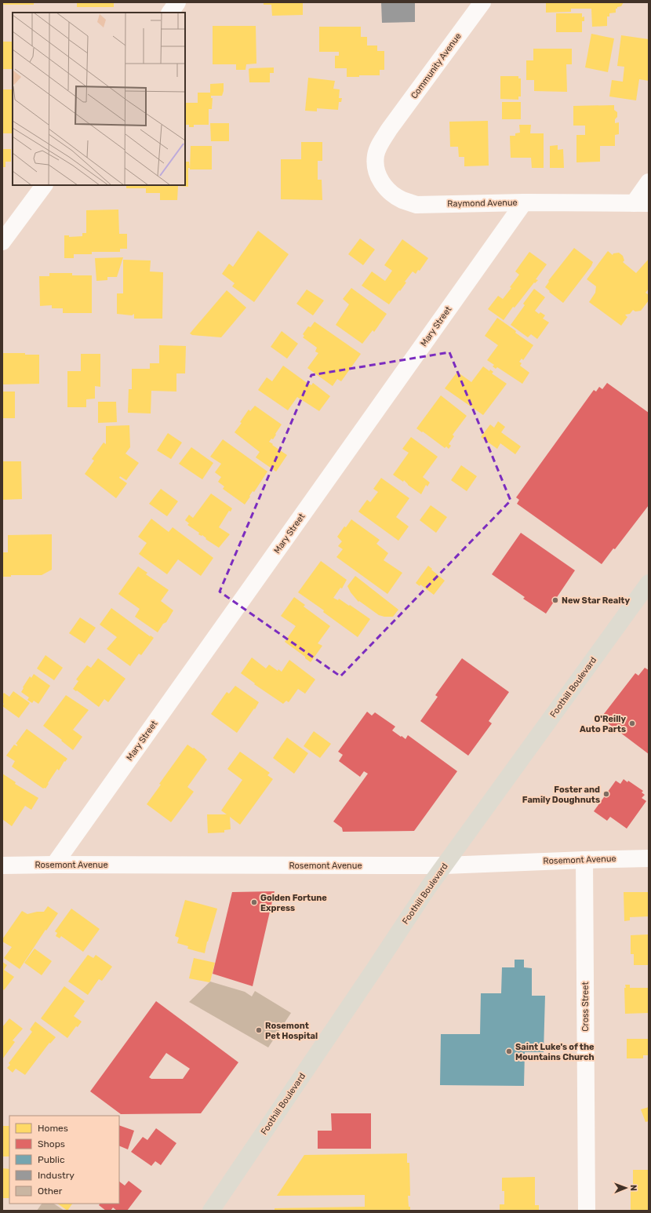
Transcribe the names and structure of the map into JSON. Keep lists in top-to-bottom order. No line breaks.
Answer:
{"streets":{"main road":["Foothill Boulevard"],"street":["Community Avenue","Raymond Avenue","Mary Street","Rosemont Avenue","Cross Street"]},"crossings":[["Community Avenue","Raymond Avenue"],["Raymond Avenue","Mary Street"],["Mary Street","Rosemont Avenue"],["Foothill Boulevard","Rosemont Avenue"],["Rosemont Avenue","Cross Street"]],"places":["New Star Realty","O'Reilly Auto Parts","Foster and Family Doughnuts","Golden Fortune Express","Rosemont Pet Hospital","Saint Luke's of the Mountains Church"],"legend":["Homes","Shops","Public","Industry","Other"],"north":"right"}
